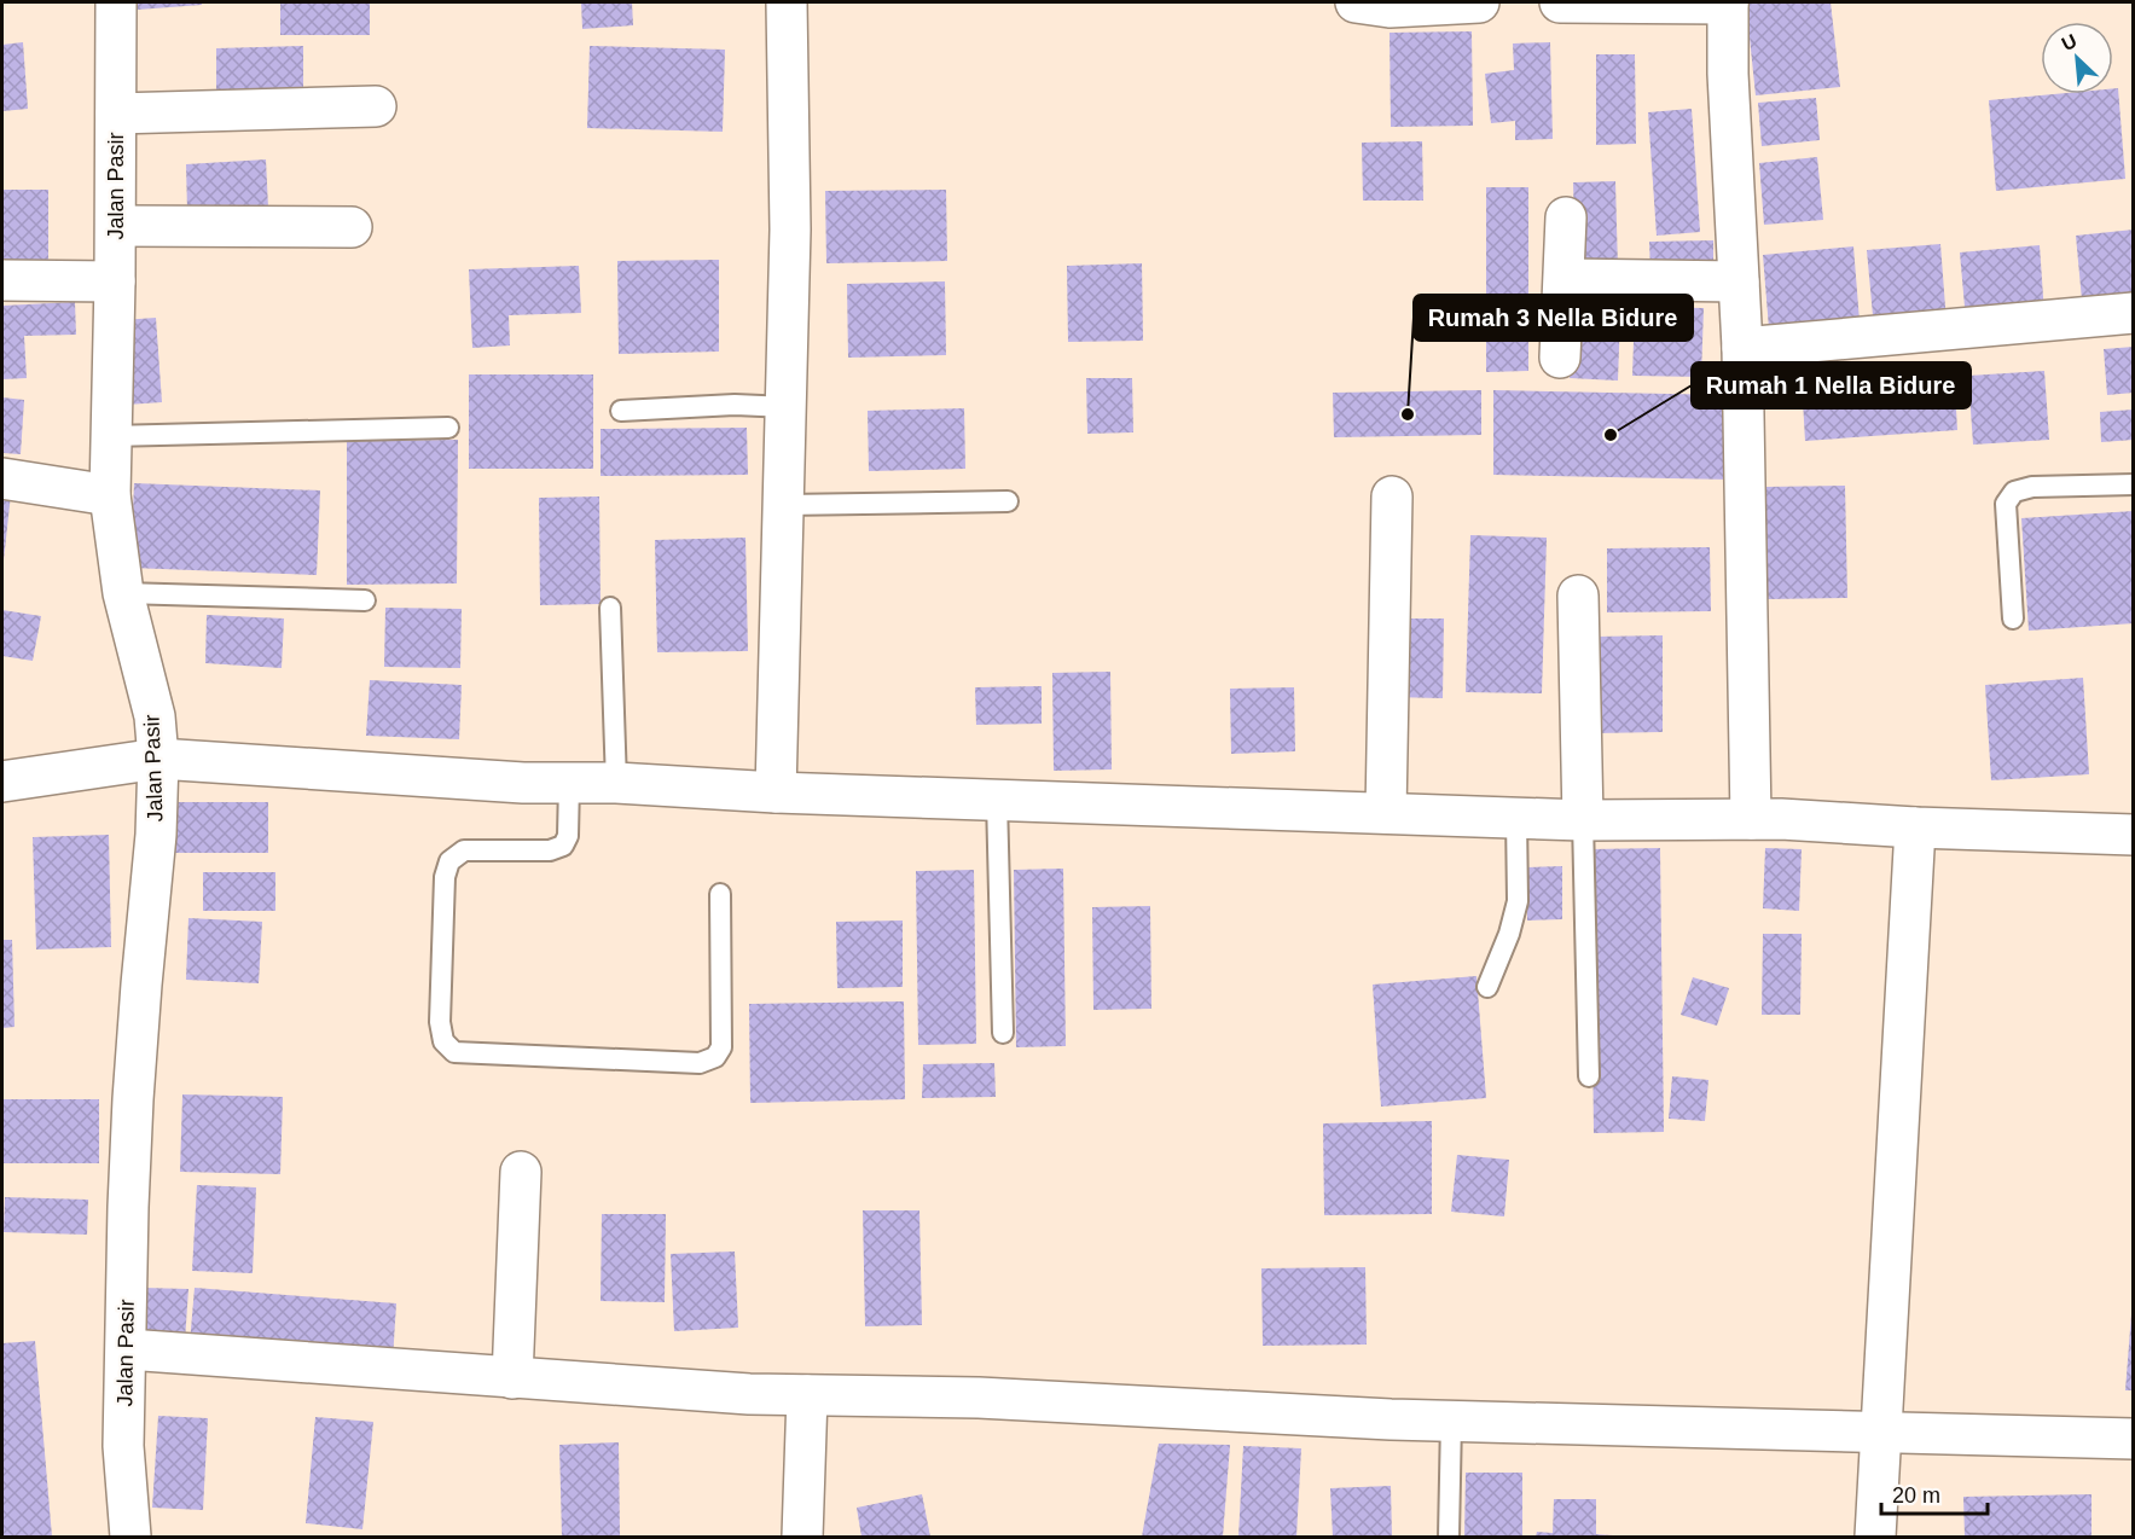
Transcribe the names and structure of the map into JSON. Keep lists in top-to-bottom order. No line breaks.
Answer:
{"streets":{"street":["Jalan Pasir"]},"places":["Rumah 3 Nella Bidure","Rumah 1 Nella Bidure"],"scale_bar":"20 m","north":"top left"}
